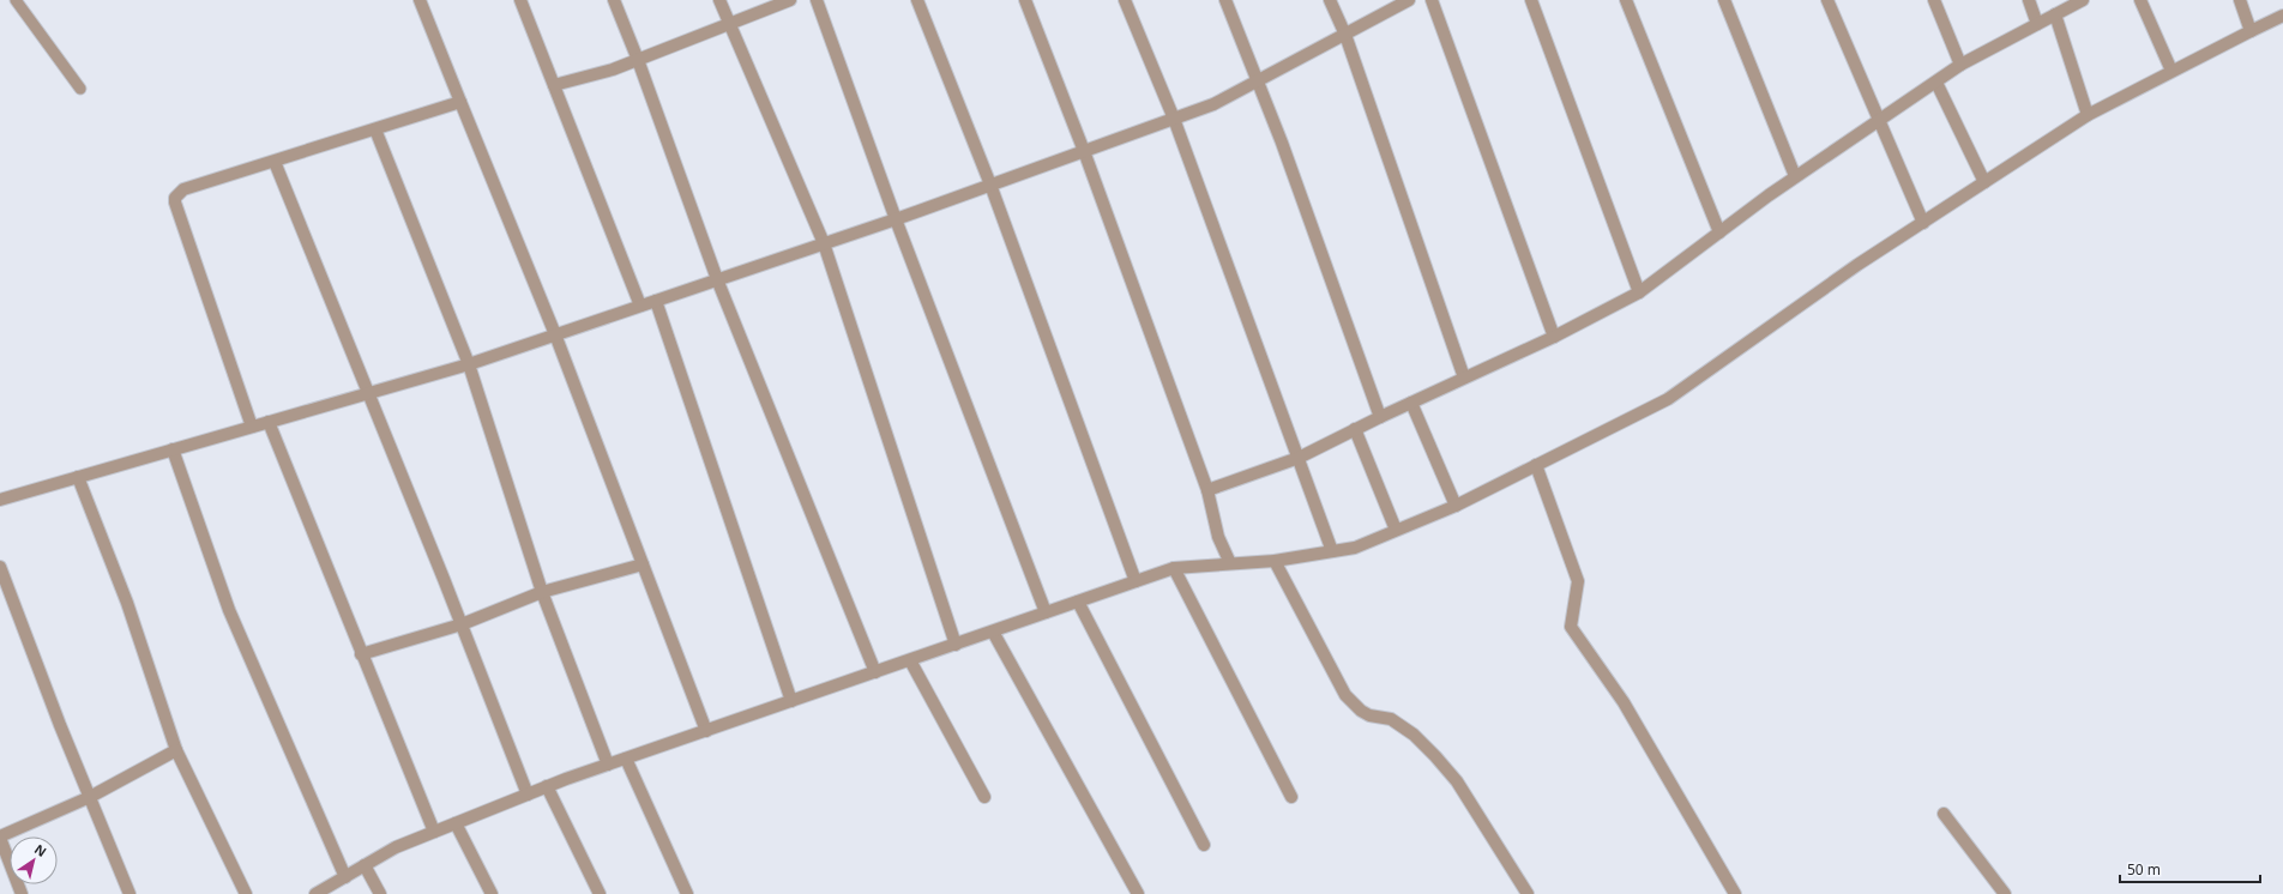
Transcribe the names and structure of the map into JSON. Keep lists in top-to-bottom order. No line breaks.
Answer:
{"scale_bar":"50 m","north":"top right"}
